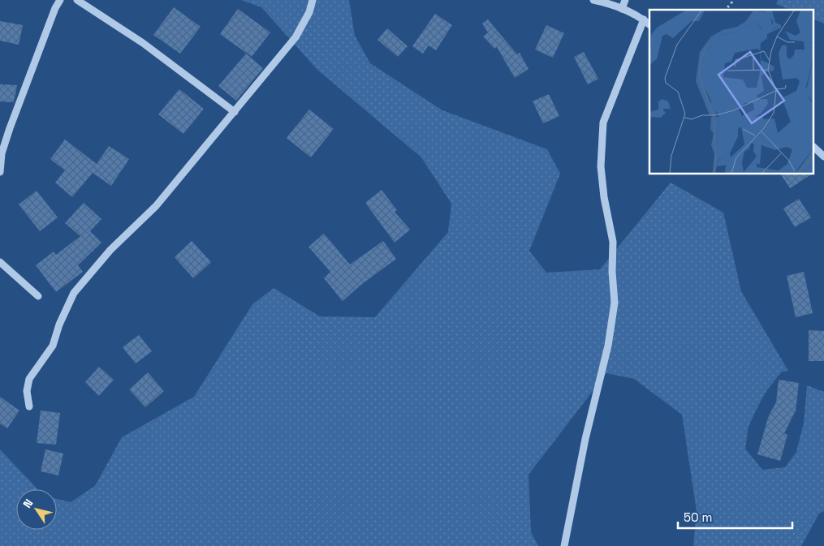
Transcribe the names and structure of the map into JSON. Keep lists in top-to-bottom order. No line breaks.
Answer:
{"scale_bar":"50 m","north":"top left"}
